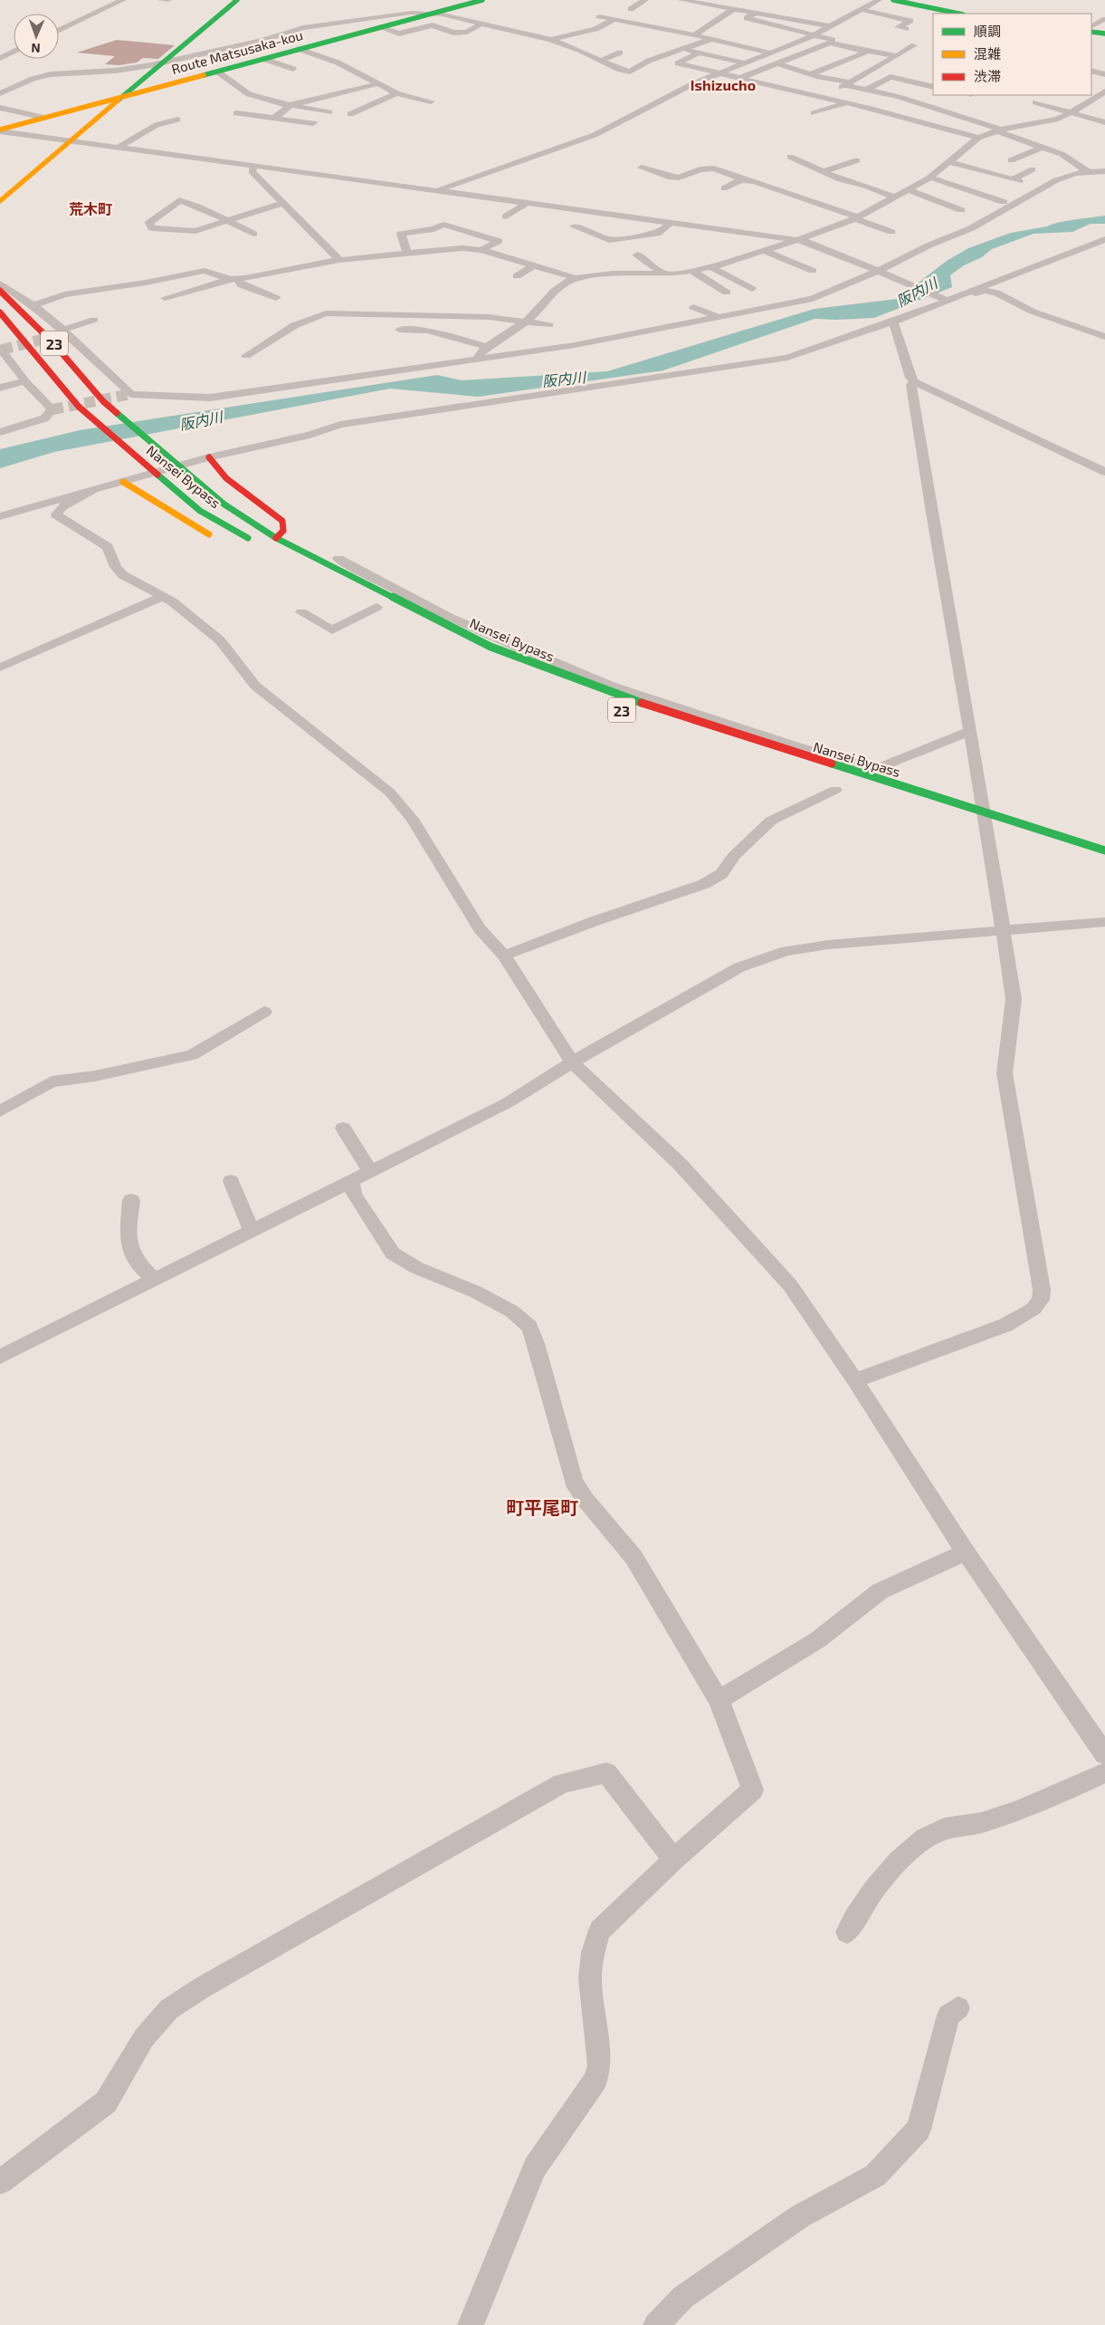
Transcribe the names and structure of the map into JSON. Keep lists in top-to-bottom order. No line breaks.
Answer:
{"streets":{"main road":["Route Matsusaka-kou","23","Nansei Bypass"]},"districts":["Ishizucho","荒木町","町平尾町"],"water":["阪内川"],"legend":["順調","混雑","渋滞"],"north":"bottom"}
